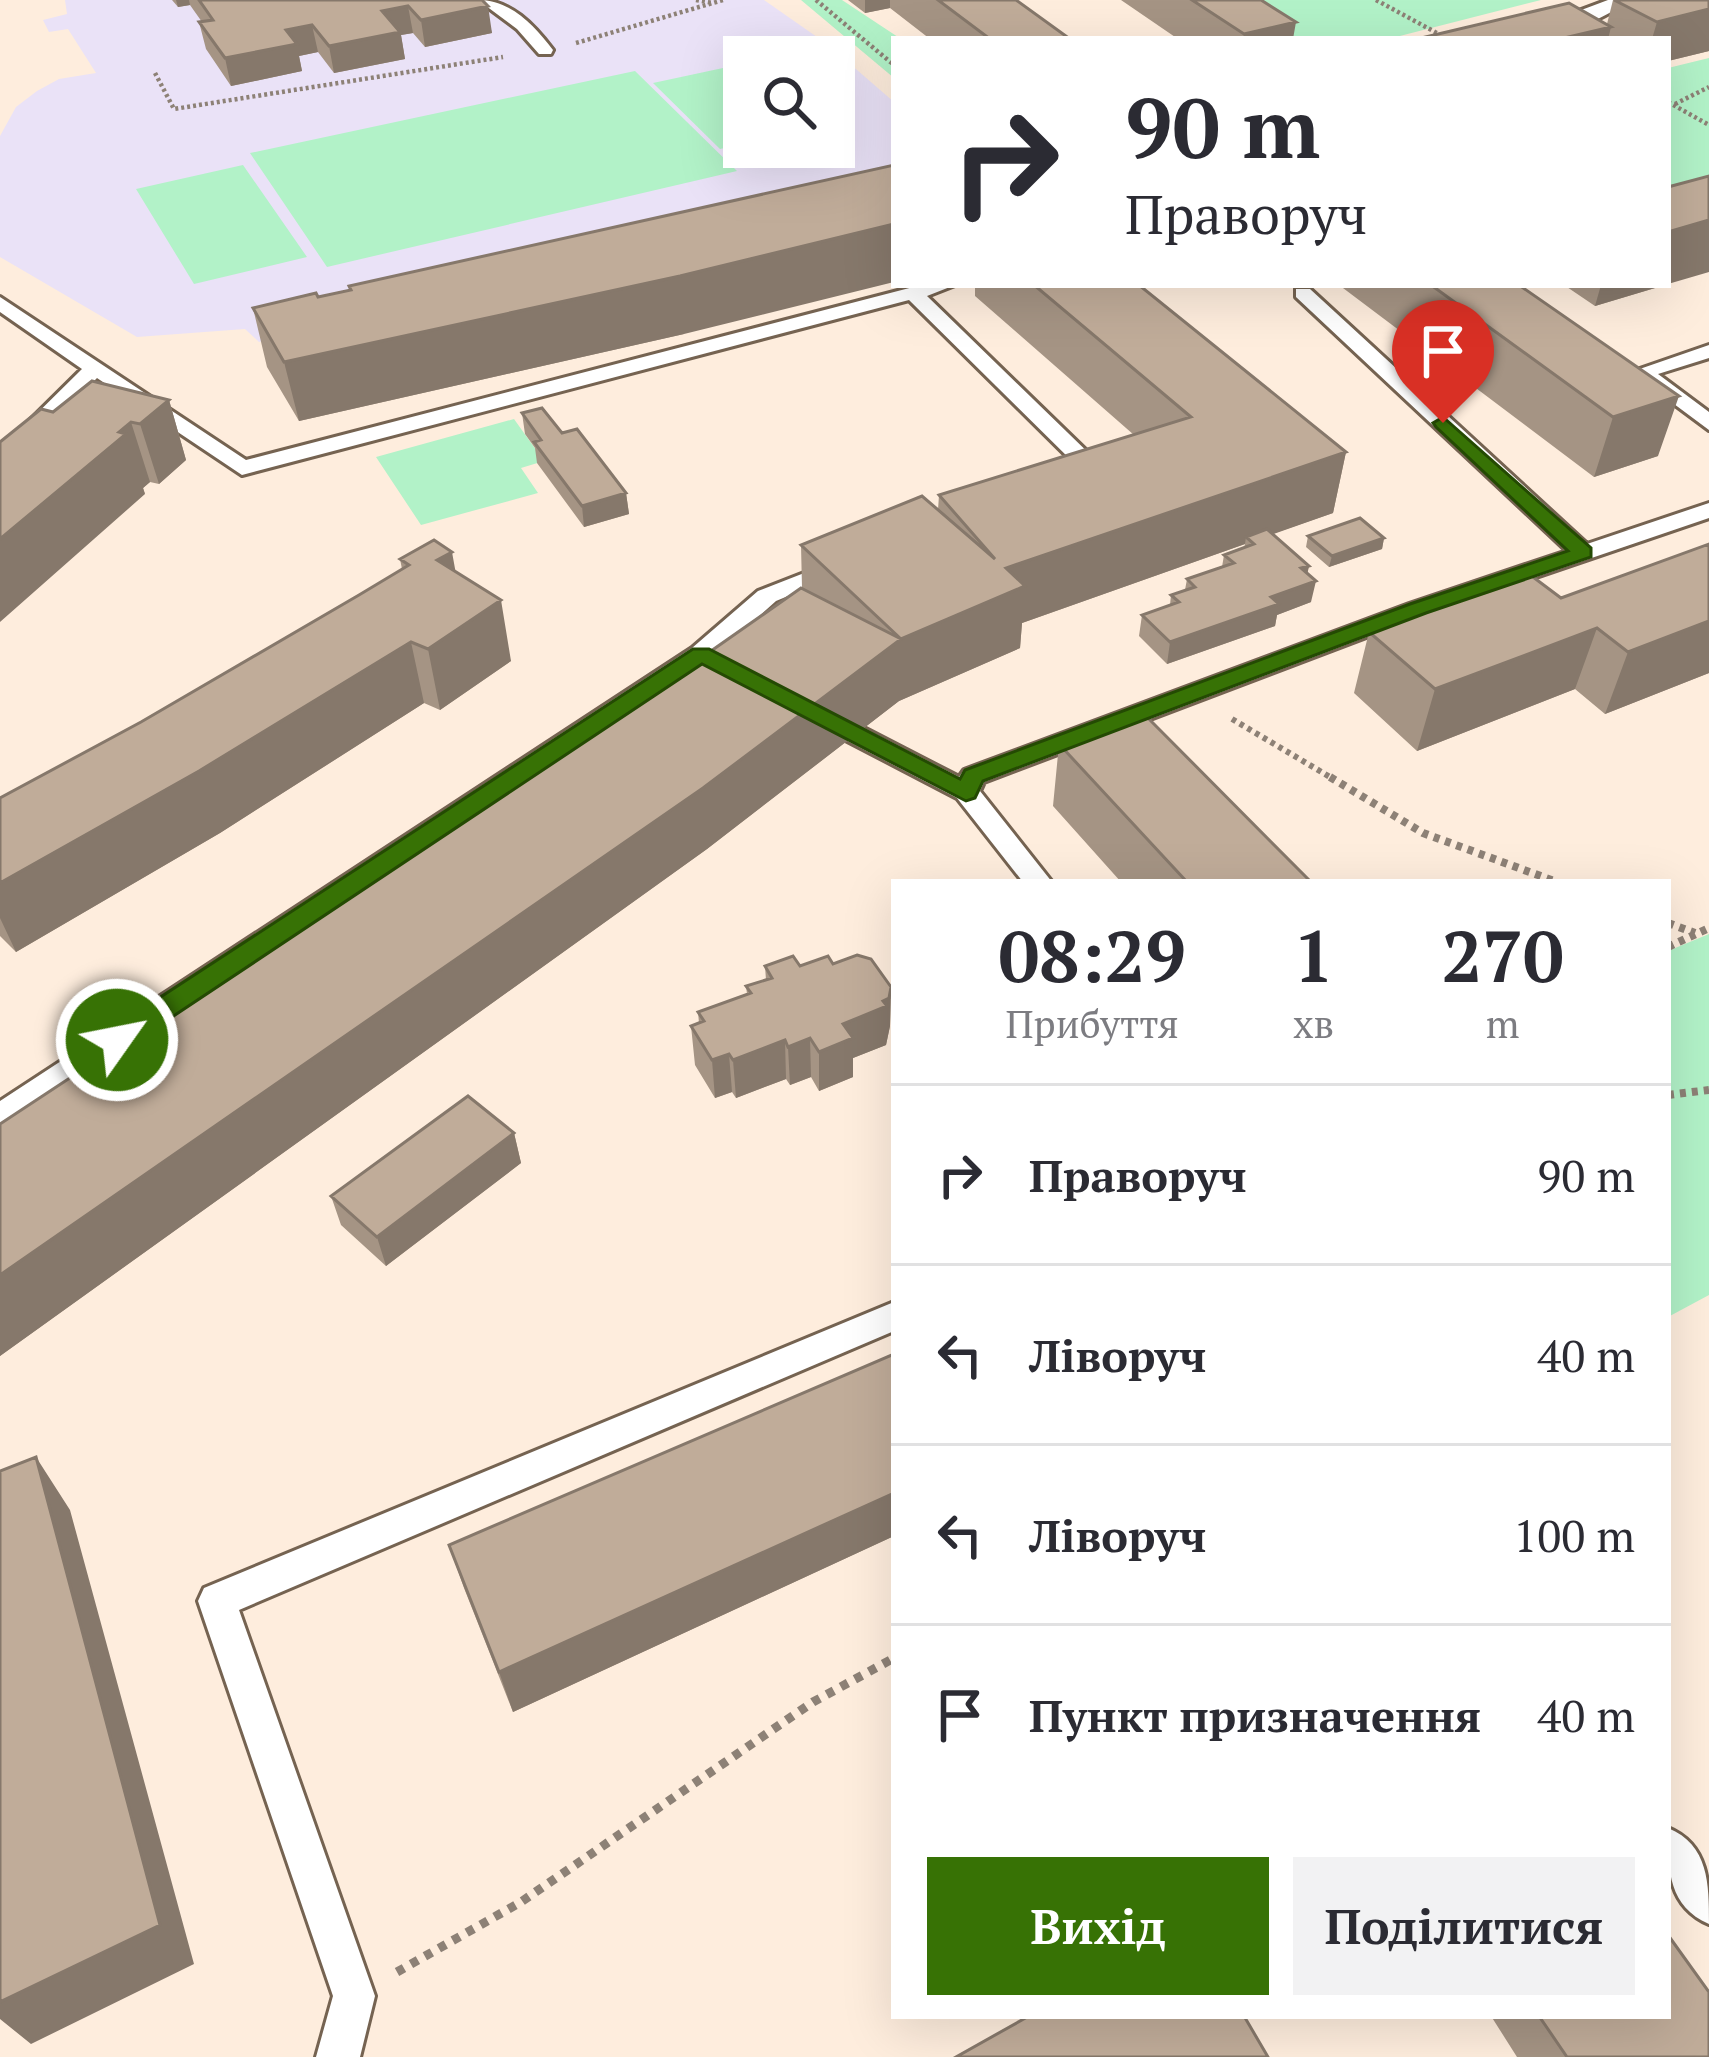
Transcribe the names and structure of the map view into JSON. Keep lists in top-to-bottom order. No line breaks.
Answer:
{"page":{"turn":["90 m","Праворуч"],"eta":["08:29","Прибуття","1","хв","270","m"],"list":[{"name":"Праворуч","value":"90 m"},{"name":"Ліворуч","value":"40 m"},{"name":"Ліворуч","value":"100 m"},{"name":"Пункт призначення","value":"40 m"}],"buttons":["Вихід","Поділитися"]}}
